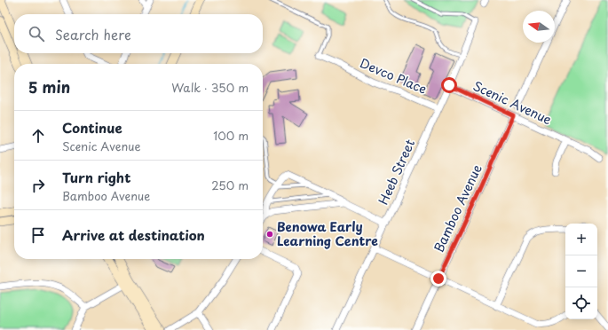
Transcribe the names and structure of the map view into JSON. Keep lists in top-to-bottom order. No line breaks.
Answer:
{"streets":{"street":["Devco Place","Scenic Avenue","Heeb Street","Bamboo Avenue"]},"crossings":[["Devco Place","Heeb Street"],["Scenic Avenue","Heeb Street"],["Scenic Avenue","Bamboo Avenue"]],"places":["Benowa Early Learning Centre"],"north":"left","page":{"search":"Search here","heading":["5 min","Walk · 350 m"],"list":[["Continue","Scenic Avenue","100 m"],["Turn right","Bamboo Avenue","250 m"],"Arrive at destination"],"map_buttons":["+","−"]}}
